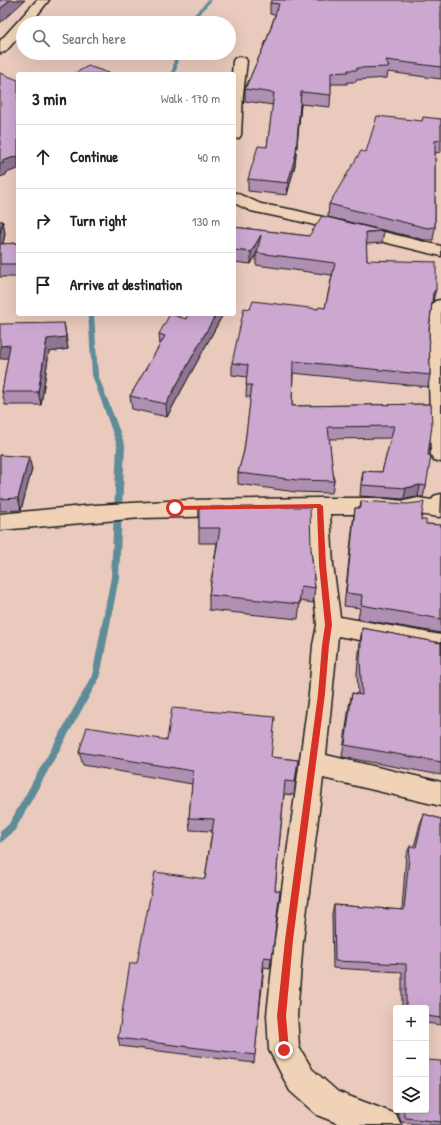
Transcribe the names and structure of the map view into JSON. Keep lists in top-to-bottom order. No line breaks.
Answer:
{"page":{"search":"Search here","heading":["3 min","Walk · 170 m"],"list":[["Continue","40 m"],["Turn right","130 m"],"Arrive at destination"],"map_buttons":["+","−"]}}
